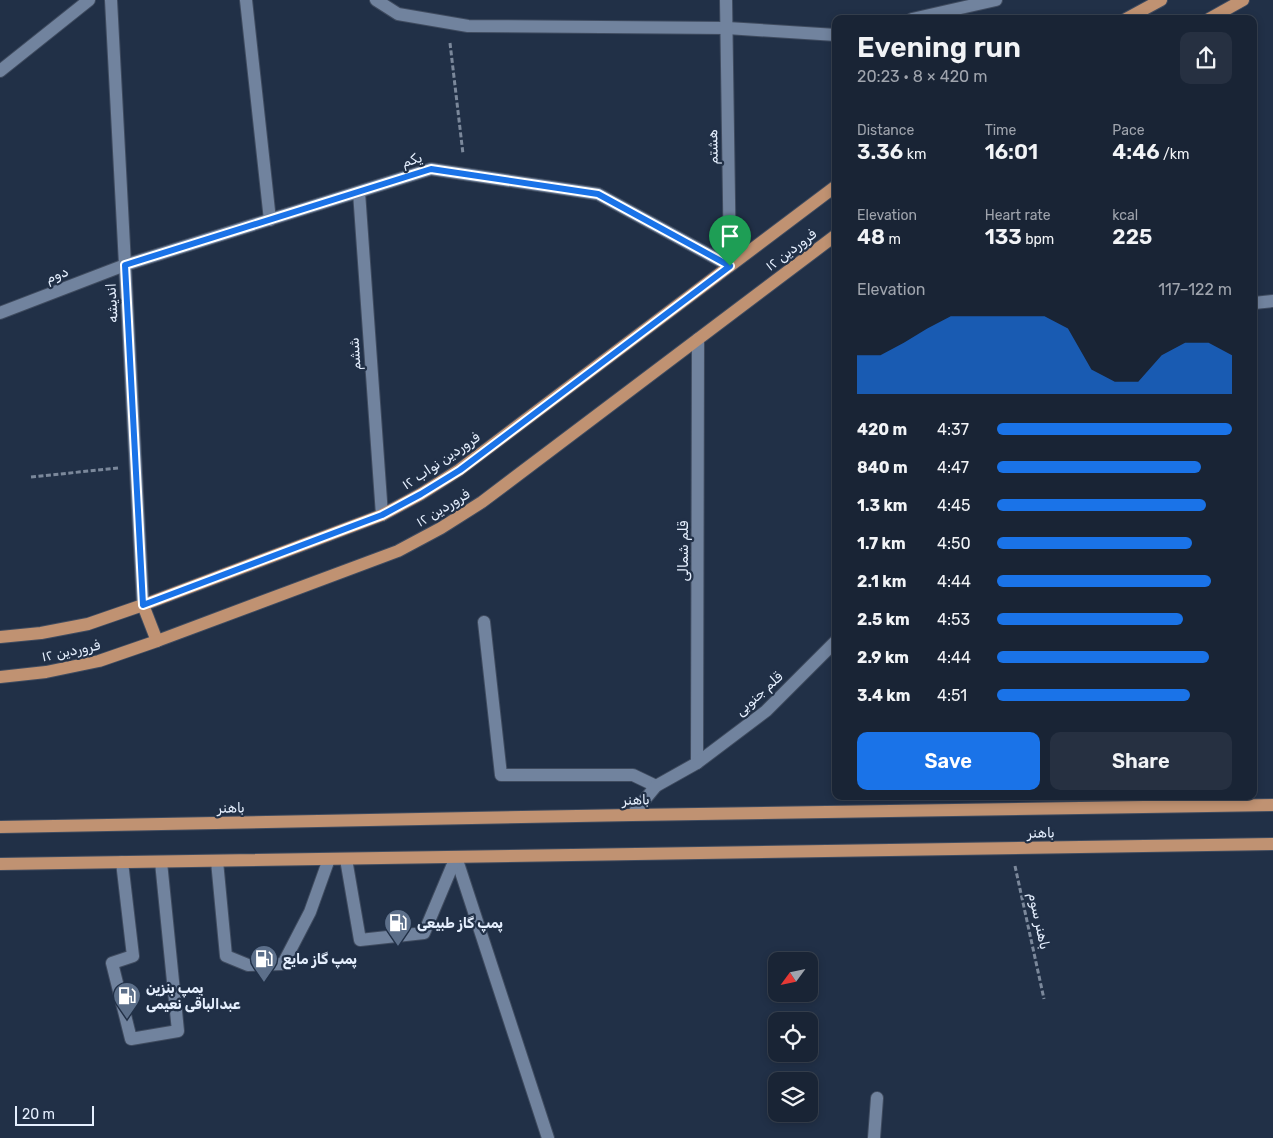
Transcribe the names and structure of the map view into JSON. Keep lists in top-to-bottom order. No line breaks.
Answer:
{"streets":{"main road":["۱۲ فروردین","۱۲ فروردین نواب","باهنر"],"street":["هشتم","یکم","دوم","اندیشه","ششم","قلم شمالی","قلم جنوبی"],"path":["باهنر سوم"]},"crossings":[["هشتم","یکم"],["هشتم","۱۲ فروردین نواب"],["یکم","دوم"],["یکم","اندیشه"],["یکم","ششم"],["یکم","۱۲ فروردین نواب"],["۱۲ فروردین","قلم شمالی"],["دوم","اندیشه"],["اندیشه","۱۲ فروردین نواب"],["ششم","۱۲ فروردین نواب"],["قلم شمالی","قلم جنوبی"],["باهنر","باهنر سوم"]],"places":{"fuel station":["پمپ گاز طبیعی","پمپ گاز مایع","پمپ بنزین عبدالباقی نعیمی"]},"scale_bar":"20 m","north":"bottom left","page":{"heading":["Evening run","20:23 · 8 × 420 m"],"stats":[["Distance","3.36 km"],["Time","16:01"],["Pace","4:46 /km"],["Elevation","48 m"],["Heart rate","133 bpm"],["kcal","225"]],"chart":["Elevation","117–122 m"],"list":[{"name":"420 m","note":"4:37"},{"name":"840 m","note":"4:47"},{"name":"1.3 km","note":"4:45"},{"name":"1.7 km","note":"4:50"},{"name":"2.1 km","note":"4:44"},{"name":"2.5 km","note":"4:53"},{"name":"2.9 km","note":"4:44"},{"name":"3.4 km","note":"4:51"}],"buttons":["Save","Share"],"scale":"20 m"}}
